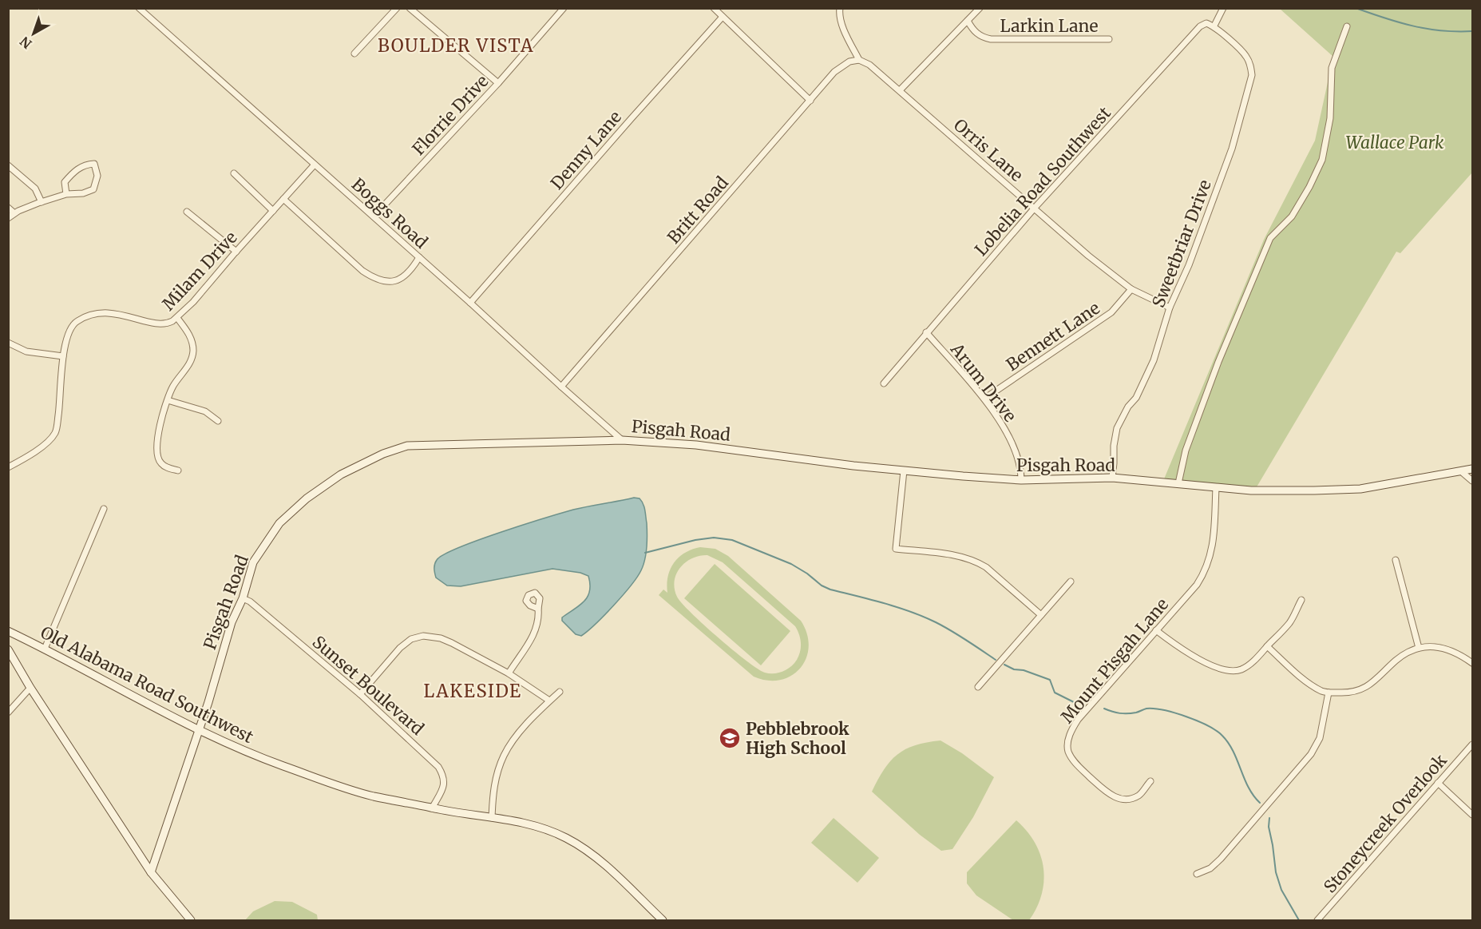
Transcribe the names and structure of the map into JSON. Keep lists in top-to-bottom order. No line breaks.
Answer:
{"streets":{"street":["Larkin Lane","Florrie Drive","Denny Lane","Orris Lane","Lobelia Road Southwest","Britt Road","Boggs Road","Sweetbriar Drive","Milam Drive","Bennett Lane","Arum Drive","Pisgah Road","Mount Pisgah Lane","Old Alabama Road Southwest","Sunset Boulevard","Stoneycreek Overlook"]},"crossings":[["Florrie Drive","Boggs Road"],["Denny Lane","Boggs Road"],["Orris Lane","Lobelia Road Southwest"],["Orris Lane","Britt Road"],["Orris Lane","Sweetbriar Drive"],["Orris Lane","Bennett Lane"],["Lobelia Road Southwest","Sweetbriar Drive"],["Lobelia Road Southwest","Arum Drive"],["Britt Road","Boggs Road"],["Boggs Road","Milam Drive"],["Boggs Road","Pisgah Road"],["Sweetbriar Drive","Pisgah Road"],["Bennett Lane","Arum Drive"],["Arum Drive","Pisgah Road"],["Pisgah Road","Mount Pisgah Lane"],["Pisgah Road","Old Alabama Road Southwest"],["Pisgah Road","Sunset Boulevard"],["Old Alabama Road Southwest","Sunset Boulevard"]],"districts":["BOULDER VISTA","LAKESIDE"],"parks":["Wallace Park"],"places":{"school or university":["Pebblebrook High School"]},"north":"bottom left"}
